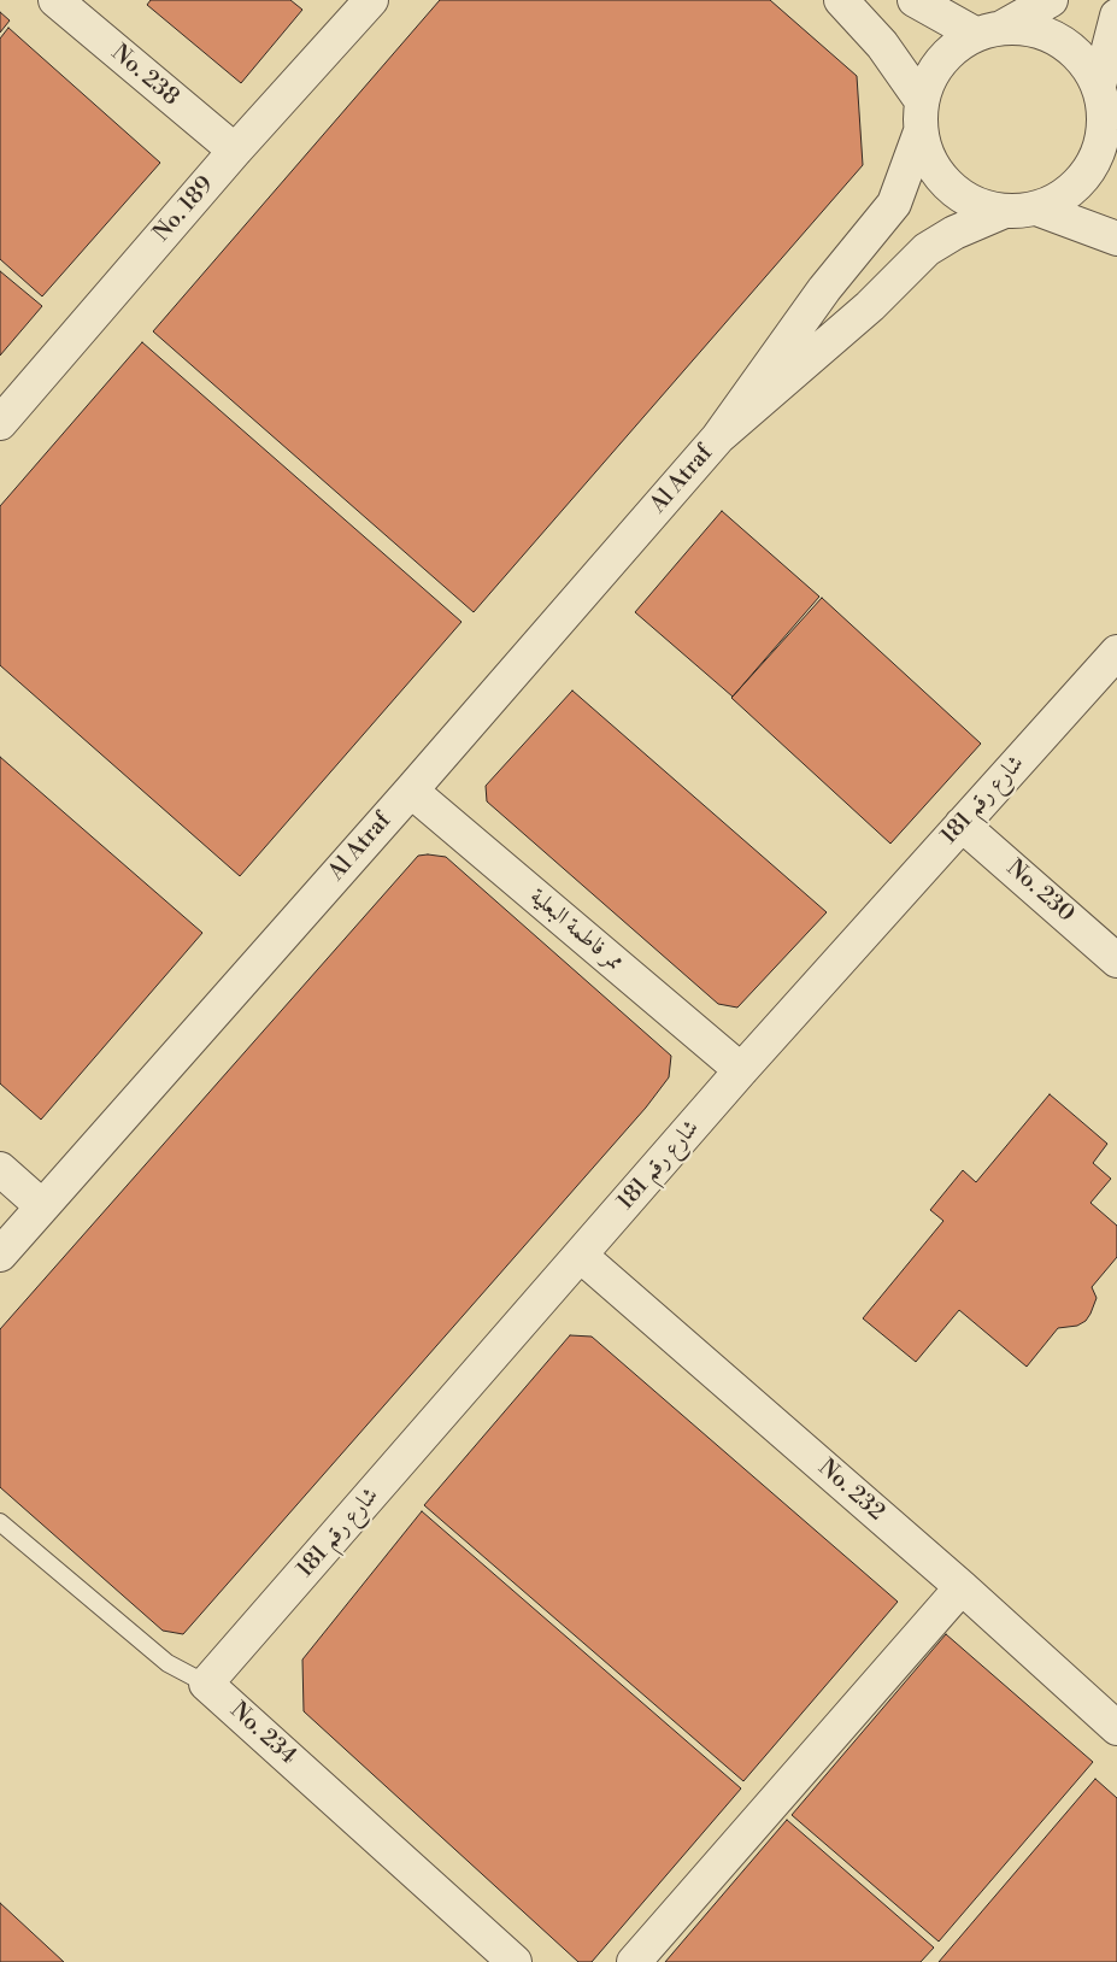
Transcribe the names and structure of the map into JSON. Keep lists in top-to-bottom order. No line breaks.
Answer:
{"streets":{"street":["No. 238","No. 189","Al Atraf","شارع رقم 181","No. 230","ممر فاطمة البعلية","No. 232","No. 234"]},"crossings":[["No. 238","No. 189"],["Al Atraf","ممر فاطمة البعلية"],["شارع رقم 181","No. 230"],["شارع رقم 181","ممر فاطمة البعلية"],["شارع رقم 181","No. 232"],["شارع رقم 181","No. 234"]]}
